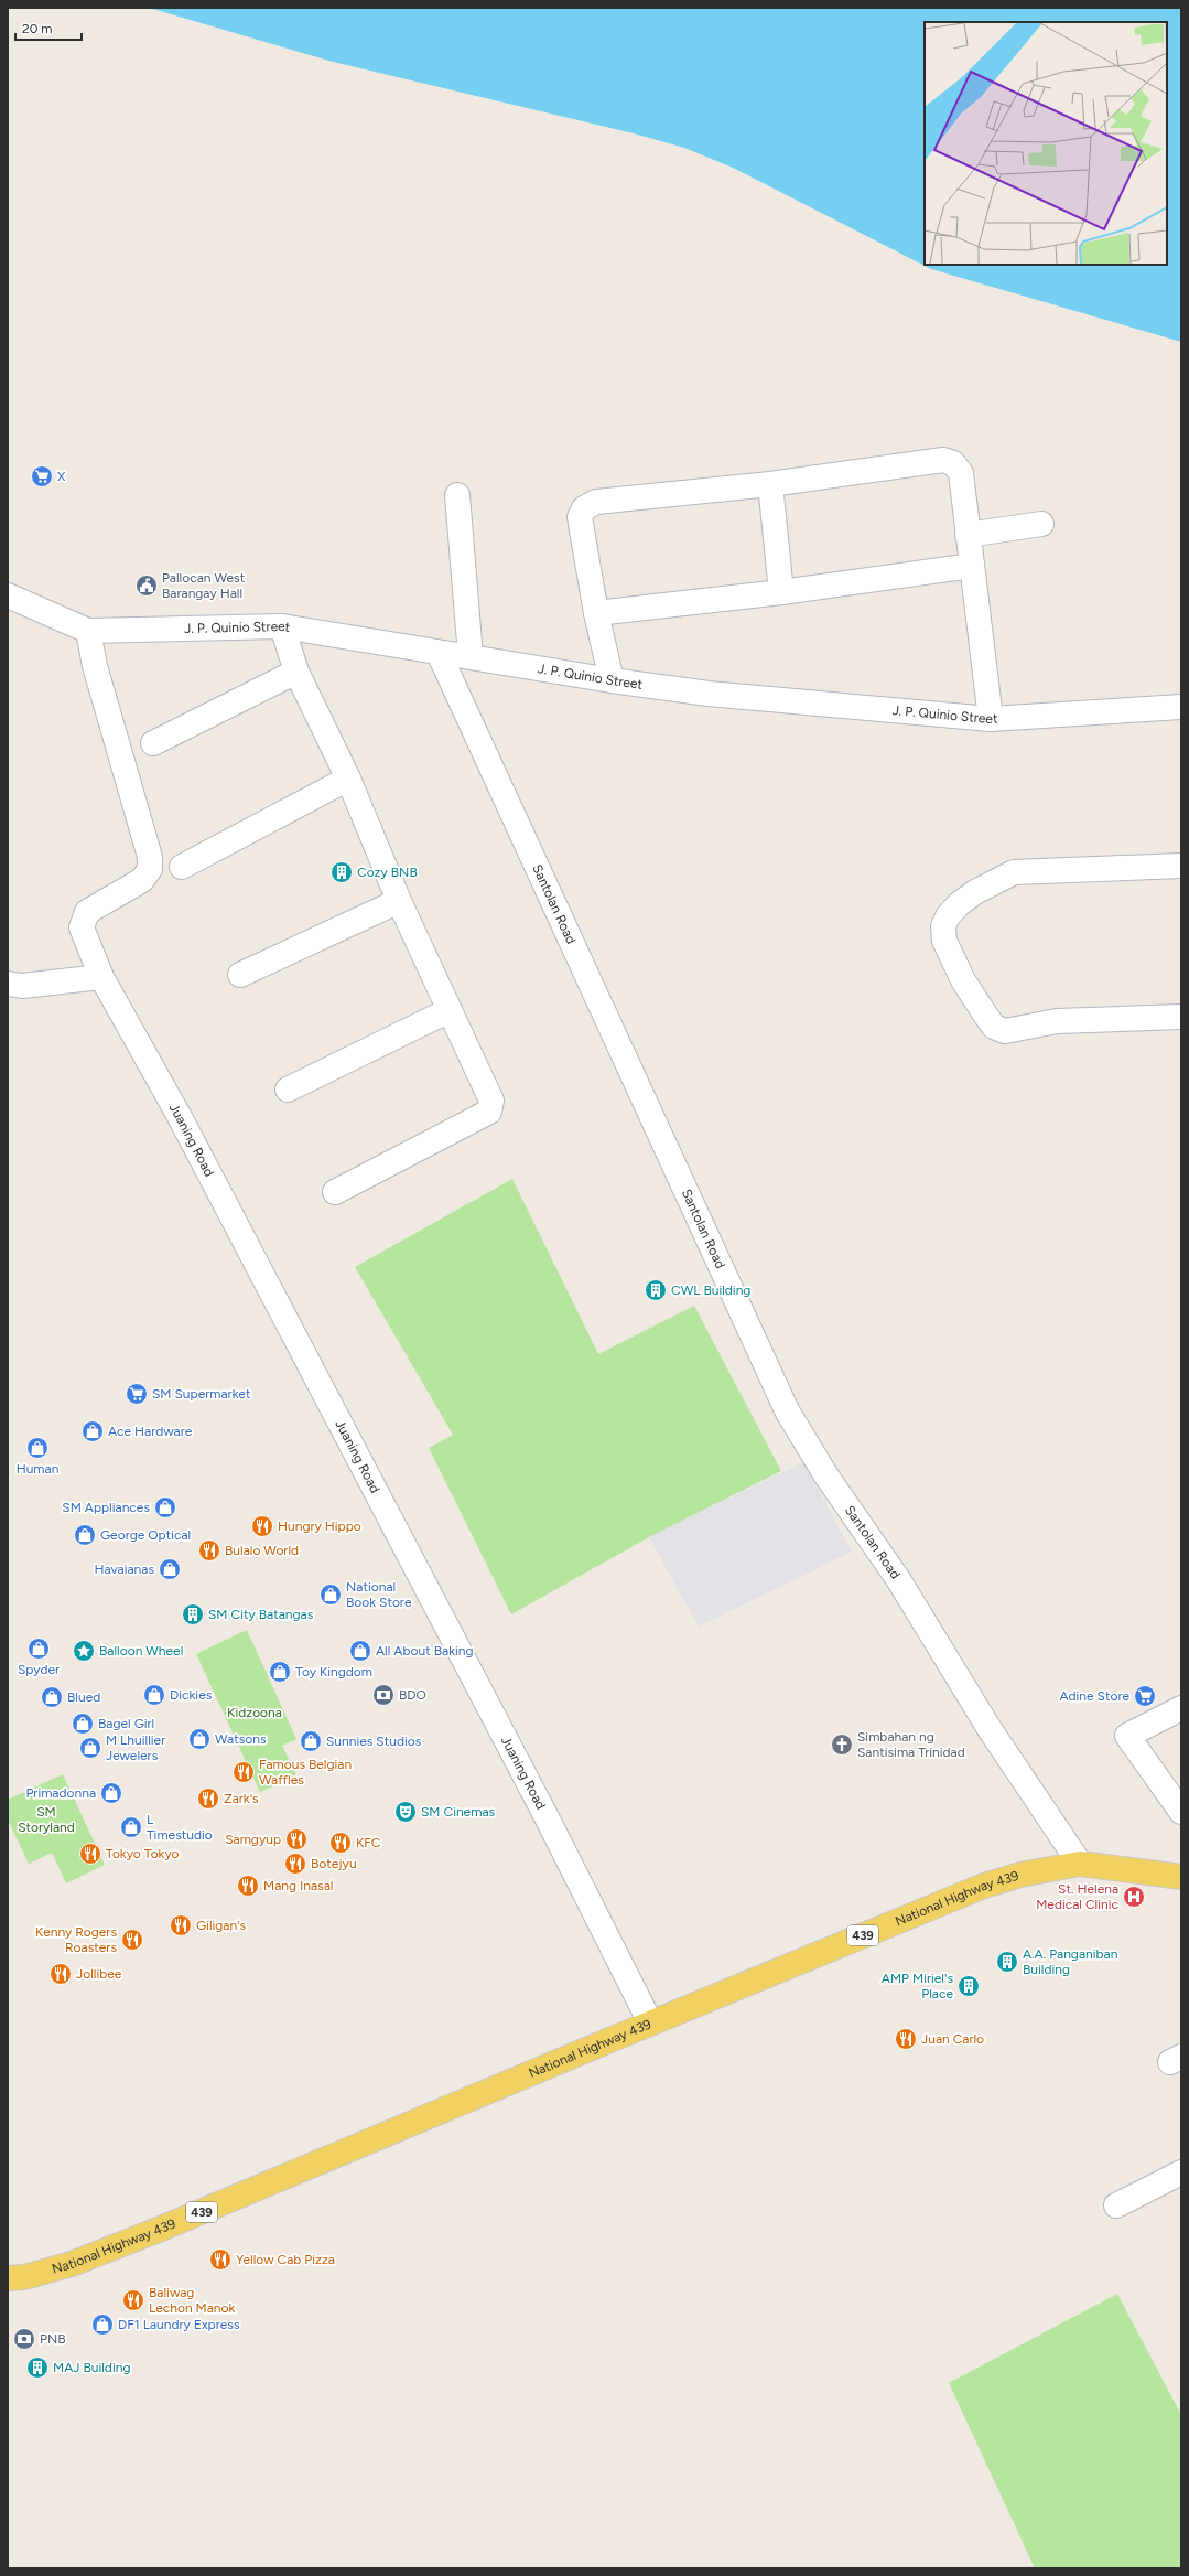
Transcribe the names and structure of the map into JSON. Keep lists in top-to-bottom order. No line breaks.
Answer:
{"streets":{"main road":["National Highway 439","439"],"street":["J. P. Quinio Street","Santolan Road","Juaning Road"]},"crossings":[["J. P. Quinio Street","Santolan Road"],["J. P. Quinio Street","Juaning Road"],["Santolan Road","National Highway 439"],["Juaning Road","National Highway 439"]],"parks":["Kidzoona","SM Storyland"],"places":{"supermarket":["X","SM Supermarket","Adine Store"],"public building":["Pallocan West Barangay Hall"],"building":["Cozy BNB","CWL Building","SM City Batangas","A.A. Panganiban Building","AMP Miriel's Place","MAJ Building"],"shop":["Ace Hardware","Human","SM Appliances","George Optical","Havaianas","National Book Store","Spyder","All About Baking","Toy Kingdom","Dickies","Blued","Bagel Girl","Watsons","Sunnies Studios","M Lhuillier Jewelers","Primadonna","L Timestudio","DF1 Laundry Express"],"restaurant":["Hungry Hippo","Bulalo World","Famous Belgian Waffles","Zark's","Samgyup","KFC","Tokyo Tokyo","Botejyu","Mang Inasal","Giligan's","Kenny Rogers Roasters","Jollibee","Juan Carlo","Yellow Cab Pizza","Baliwag Lechon Manok"],"place":["Balloon Wheel"],"bank":["BDO","PNB"],"church":["Simbahan ng Santisima Trinidad"],"theatre":["SM Cinemas"],"hospital":["St. Helena Medical Clinic"]},"scale_bar":"20 m"}
